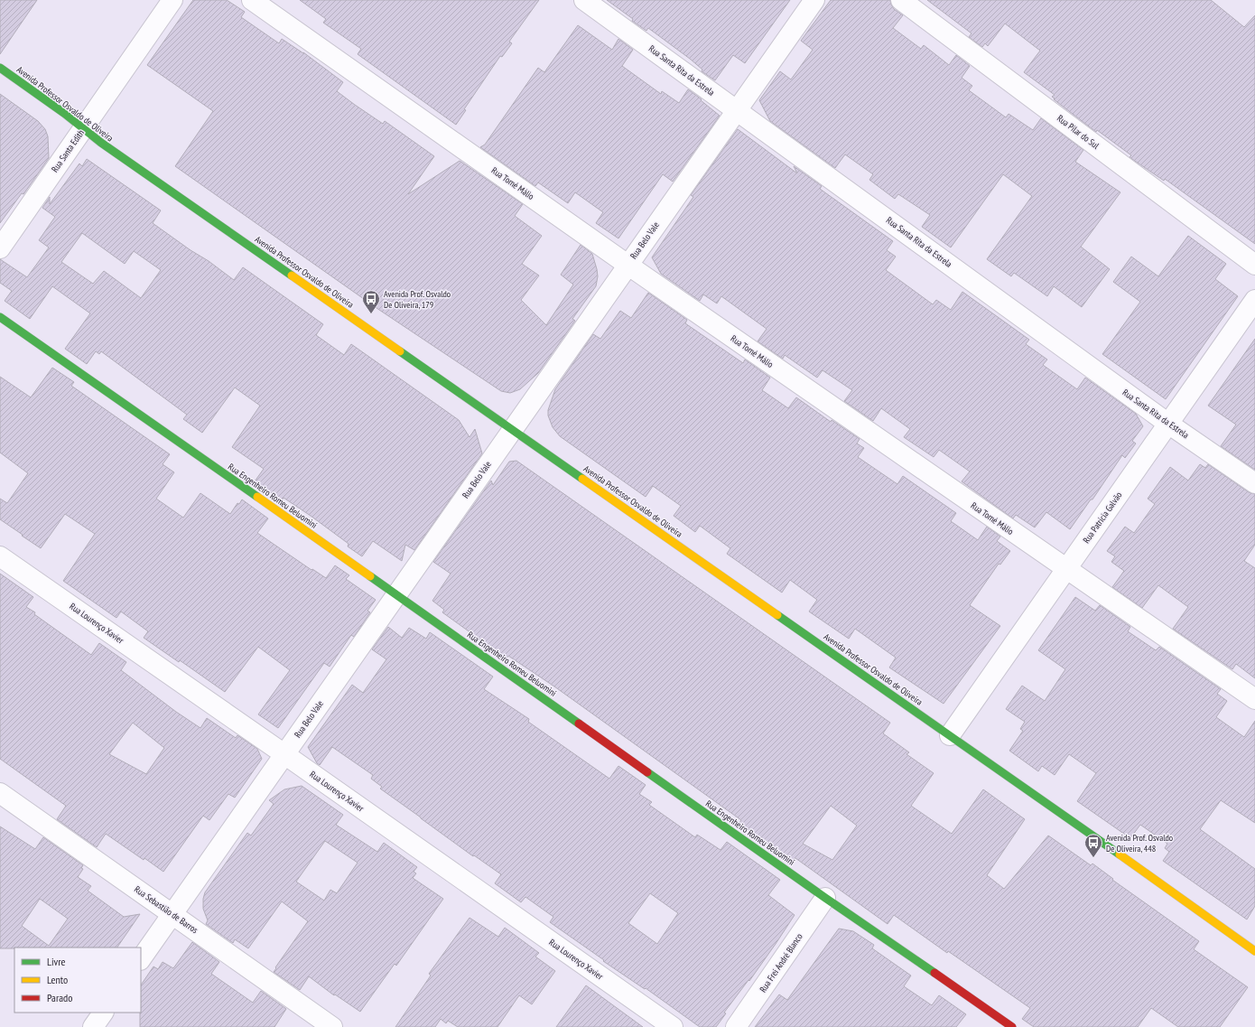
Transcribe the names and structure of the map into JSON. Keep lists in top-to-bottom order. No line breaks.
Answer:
{"streets":{"street":["Rua Santa Rita da Estrela","Avenida Professor Osvaldo de Oliveira","Rua Pilar do Sul","Rua Santa Edith","Rua Tomé Málio","Rua Belo Vale","Rua Engenheiro Romeu Beluomini","Rua Patrícia Galvão","Rua Lourenço Xavier","Rua Sebastião de Barros","Rua Frei André Blanco"]},"crossings":[["Rua Santa Rita da Estrela","Rua Belo Vale"],["Rua Santa Rita da Estrela","Rua Patrícia Galvão"],["Avenida Professor Osvaldo de Oliveira","Rua Santa Edith"],["Avenida Professor Osvaldo de Oliveira","Rua Belo Vale"],["Avenida Professor Osvaldo de Oliveira","Rua Patrícia Galvão"],["Rua Tomé Málio","Rua Belo Vale"],["Rua Tomé Málio","Rua Patrícia Galvão"],["Rua Belo Vale","Rua Engenheiro Romeu Beluomini"],["Rua Belo Vale","Rua Lourenço Xavier"],["Rua Belo Vale","Rua Sebastião de Barros"],["Rua Engenheiro Romeu Beluomini","Rua Frei André Blanco"]],"places":{"bus stop":["Avenida Prof. Osvaldo De Oliveira, 179","Avenida Prof. Osvaldo De Oliveira, 448"]},"legend":["Livre","Lento","Parado"]}
